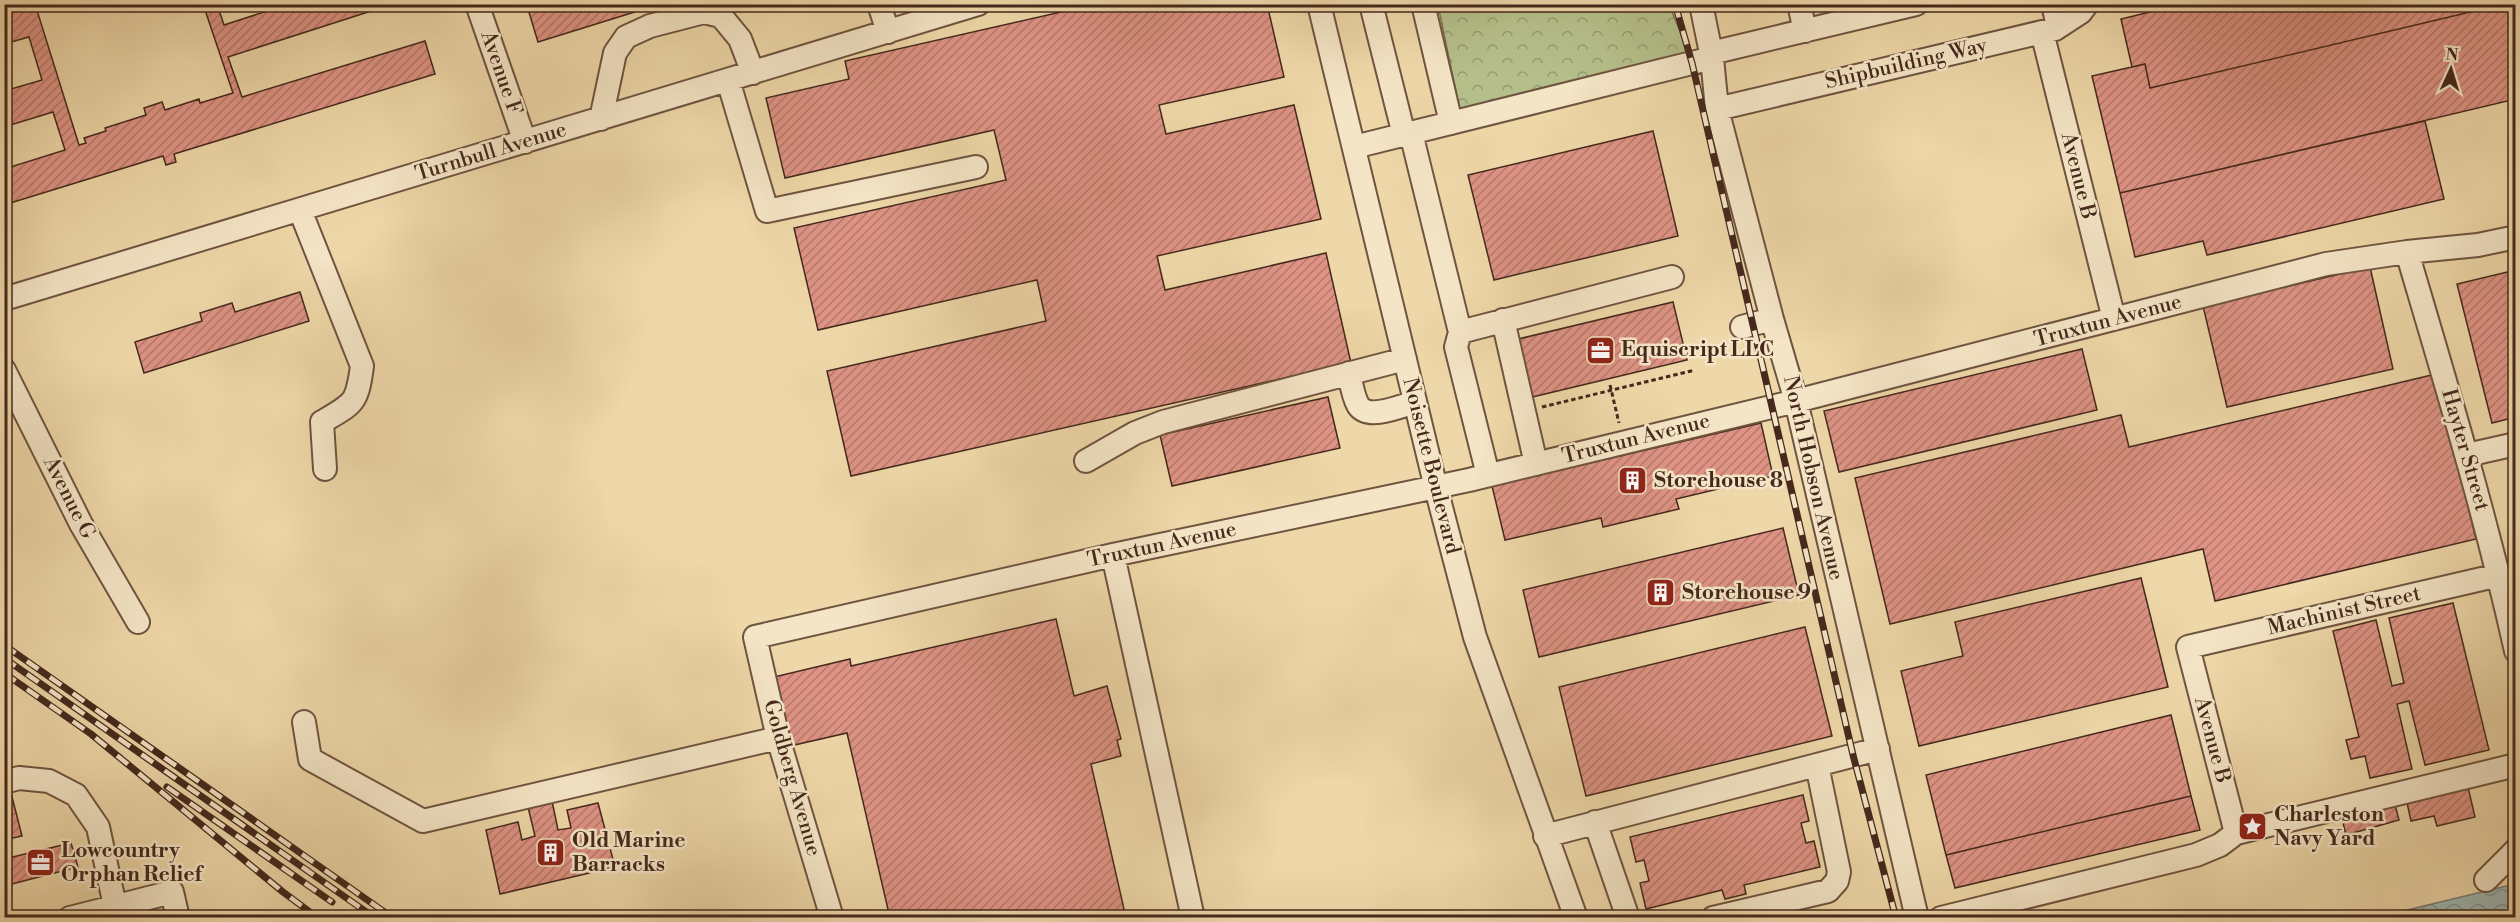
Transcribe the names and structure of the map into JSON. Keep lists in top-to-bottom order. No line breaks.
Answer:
{"streets":{"street":["Shipbuilding Way","Avenue F","Turnbull Avenue","Avenue B","Truxtun Avenue","Hayter Street","Noisette Boulevard","North Hobson Avenue","Avenue G","Machinist Street","Goldberg Avenue"]},"crossings":[["Shipbuilding Way","Avenue B"],["Shipbuilding Way","North Hobson Avenue"],["Avenue F","Turnbull Avenue"],["Avenue B","Truxtun Avenue"],["Avenue B","Machinist Street"],["Truxtun Avenue","Hayter Street"],["Truxtun Avenue","Noisette Boulevard"],["Truxtun Avenue","North Hobson Avenue"],["Truxtun Avenue","Goldberg Avenue"],["Hayter Street","Machinist Street"]],"places":{"office":["Equiscript LLC","Lowcountry Orphan Relief"],"building":["Storehouse 8","Storehouse 9","Old Marine Barracks"],"place":["Charleston Navy Yard"]},"north":"top"}
